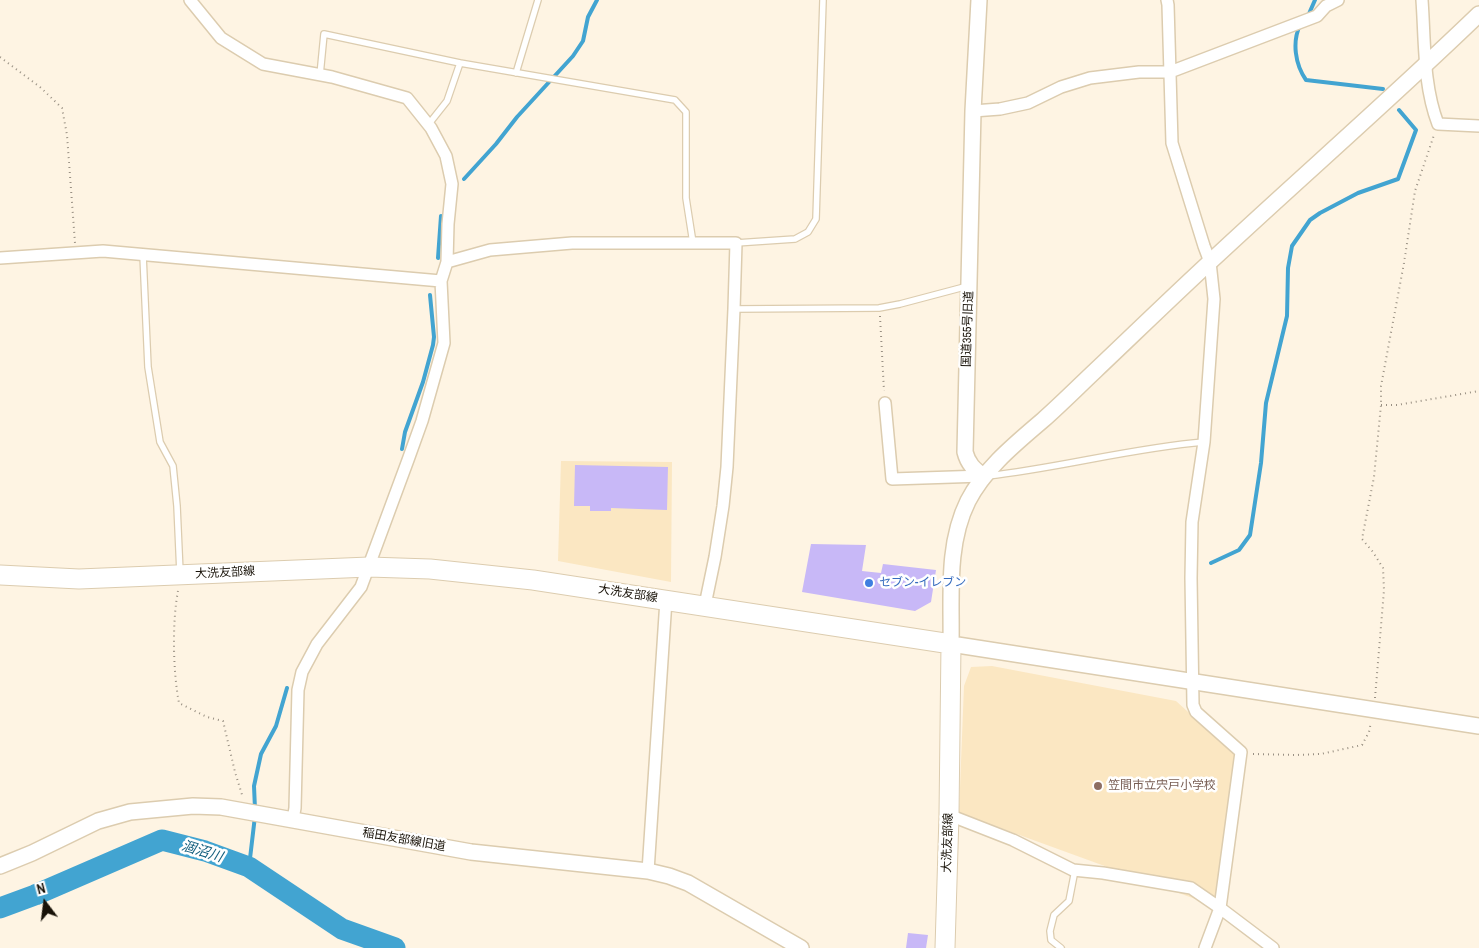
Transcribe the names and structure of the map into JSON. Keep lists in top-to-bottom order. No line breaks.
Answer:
{"streets":{"main road":["大洗友部線"],"street":["国道355号旧道","稲田友部線旧道"]},"water":["涸沼川"],"places":["セブン-イレブン","笠間市立宍戸小学校"],"north":"top"}
